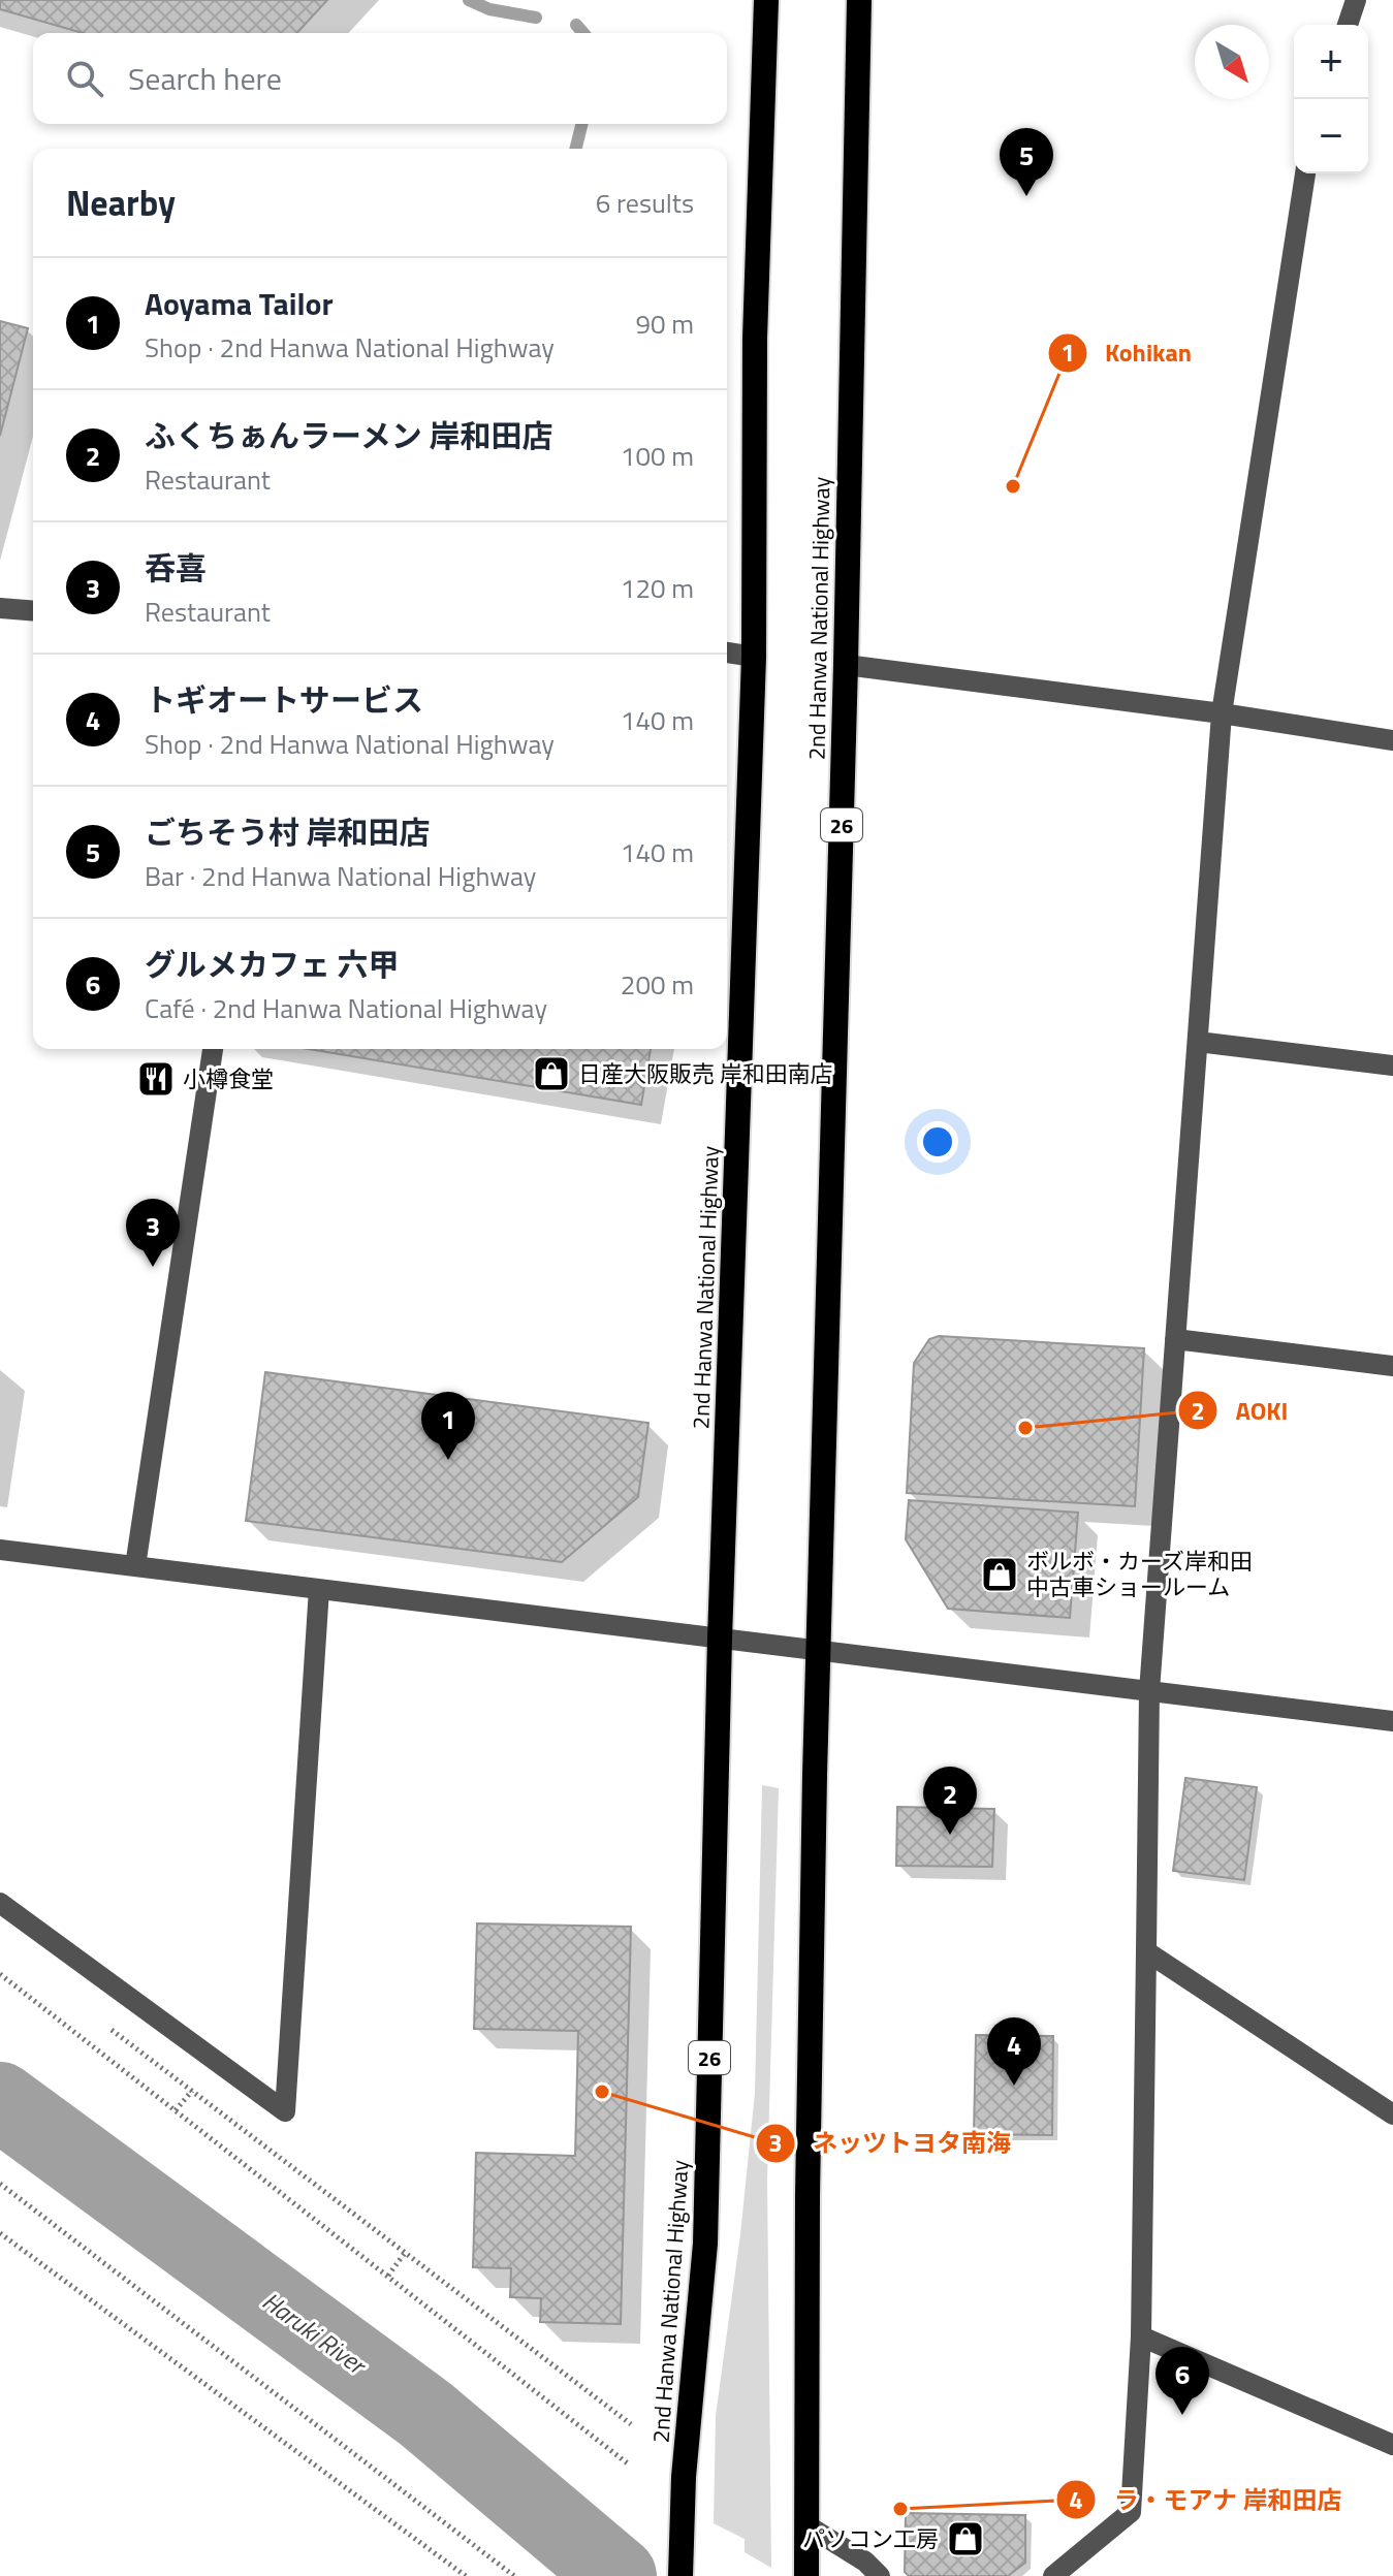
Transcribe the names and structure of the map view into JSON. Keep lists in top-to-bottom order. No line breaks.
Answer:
{"streets":{"highway":["2nd Hanwa National Highway","26"]},"water":["Haruki River"],"places":{"other":["Kohikan","AOKI","ネッツトヨタ南海","ラ・モアナ 岸和田店"],"shop":["日産大阪販売 岸和田南店","ボルボ・カーズ岸和田 中古車ショールーム","パソコン工房"],"restaurant":["小樽食堂"]},"north":"bottom right","page":{"map_buttons":["+","−"],"search":"Search here","pins":["5","3","1","2","4","6"],"heading":["Nearby","6 results"],"list":[{"mark":"1","name":"Aoyama Tailor","note":"Shop · 2nd Hanwa National Highway","value":"90 m"},{"mark":"2","name":"ふくちぁんラーメン 岸和田店","note":"Restaurant","value":"100 m"},{"mark":"3","name":"呑喜","note":"Restaurant","value":"120 m"},{"mark":"4","name":"トギオートサービス","note":"Shop · 2nd Hanwa National Highway","value":"140 m"},{"mark":"5","name":"ごちそう村 岸和田店","note":"Bar · 2nd Hanwa National Highway","value":"140 m"},{"mark":"6","name":"グルメカフェ 六甲","note":"Café · 2nd Hanwa National Highway","value":"200 m"}]}}
